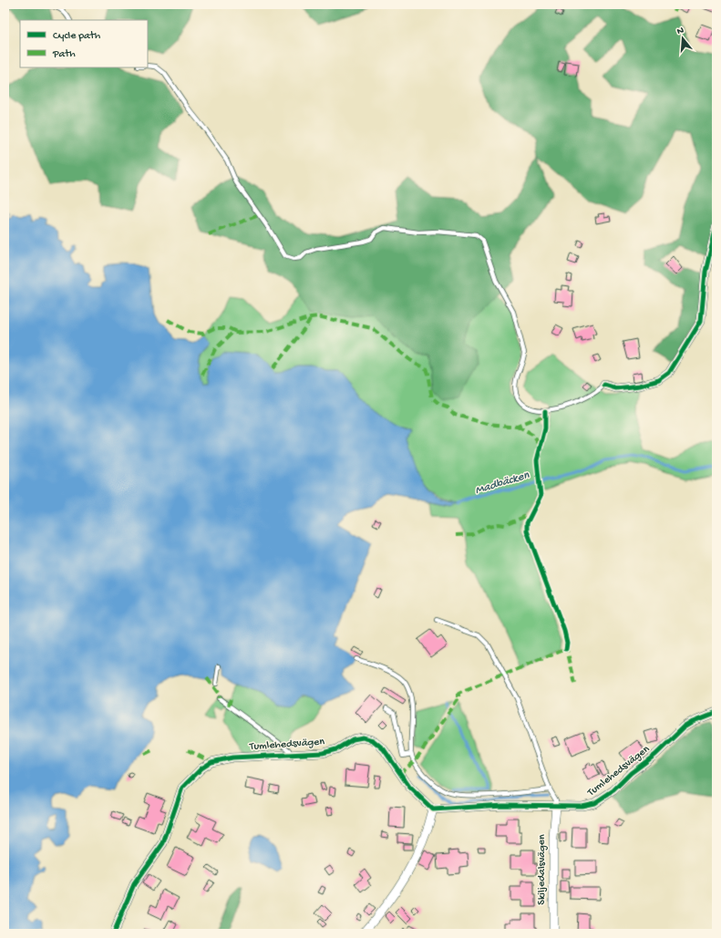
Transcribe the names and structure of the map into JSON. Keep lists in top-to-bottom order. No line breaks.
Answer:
{"streets":{"street":["Tumlehedsvägen","Skiljedalsvägen"]},"crossings":[["Tumlehedsvägen","Skiljedalsvägen"]],"water":["Madbäcken"],"legend":["Cycle path","Path"],"north":"top"}
